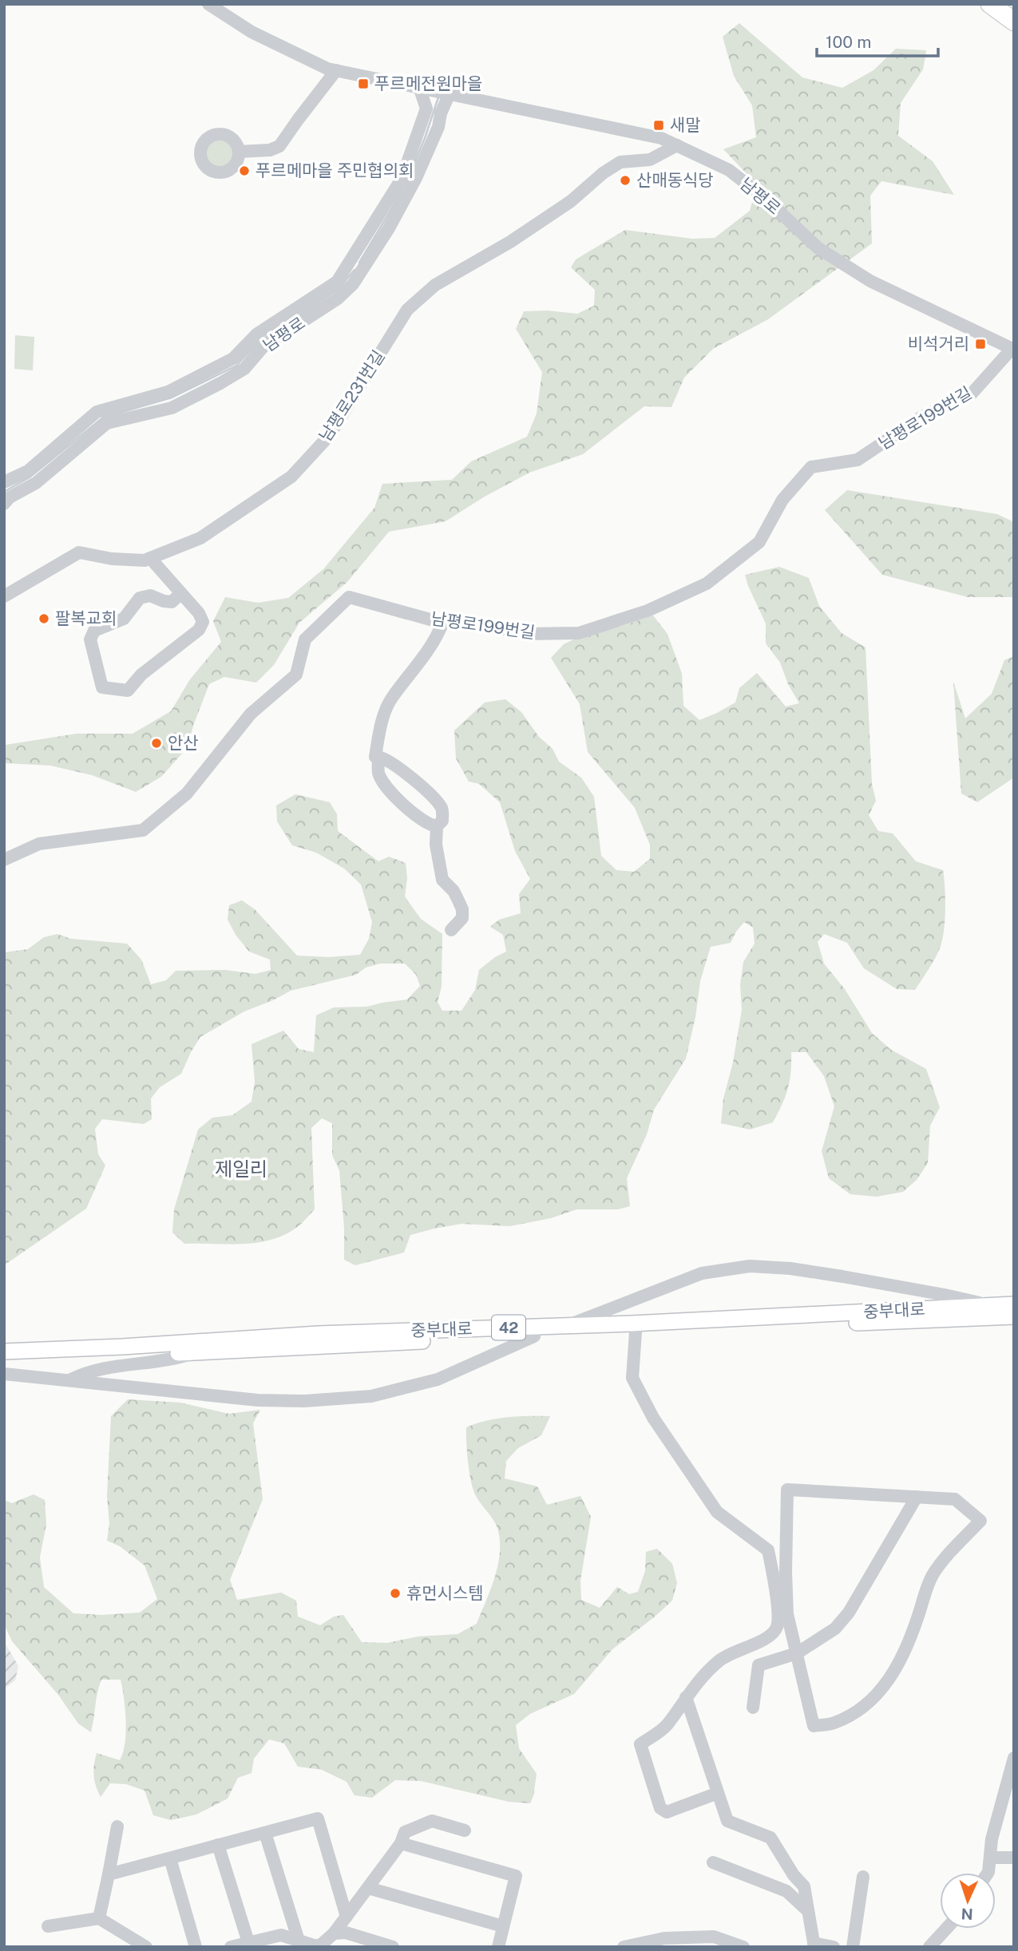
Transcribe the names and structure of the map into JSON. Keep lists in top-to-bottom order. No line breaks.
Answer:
{"streets":{"main road":["중부대로","42"],"street":["남평로","남평로231번길","남평로199번길"]},"crossings":[["남평로","남평로231번길"],["남평로","남평로199번길"]],"districts":["제일리"],"places":{"transit":["푸르메전원마을","새말","비석거리"],"other":["푸르메마을 주민협의회","산매동식당","팔복교회","안산","휴먼시스템"]},"scale_bar":"100 m","north":"bottom"}
